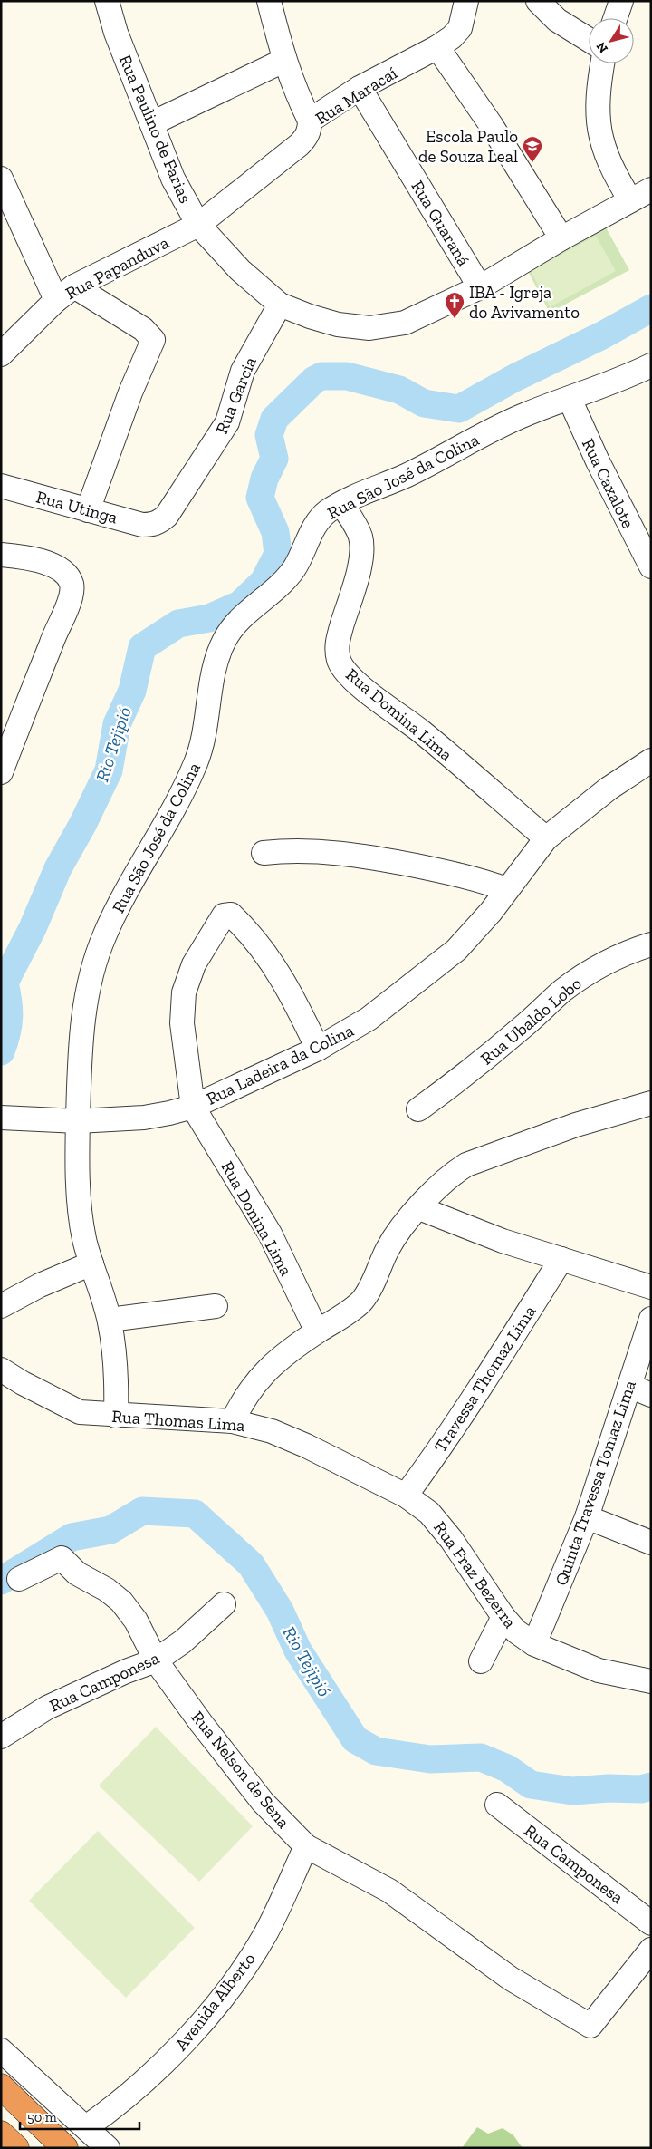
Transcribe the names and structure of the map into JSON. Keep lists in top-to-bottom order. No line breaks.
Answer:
{"streets":{"street":["Rua Maracaí","Rua Paulino de Farias","Rua Guaraná","Rua Papanduva","Rua Garcia","Rua São José da Colina","Rua Caxalote","Rua Utinga","Rua Domina Lima","Rua Ubaldo Lobo","Rua Ladeira da Colina","Rua Donina Lima","Travessa Thomaz Lima","Rua Thomas Lima","Quinta Travessa Tomaz Lima","Rua Fraz Bezerra","Rua Camponesa","Rua Nelson de Sena","Avenida Alberto"]},"crossings":[["Rua Maracaí","Rua Paulino de Farias"],["Rua Maracaí","Rua Guaraná"],["Rua Maracaí","Rua Papanduva"],["Rua Paulino de Farias","Rua Guaraná"],["Rua Paulino de Farias","Rua Papanduva"],["Rua Paulino de Farias","Rua Garcia"],["Rua Garcia","Rua Utinga"],["Rua São José da Colina","Rua Caxalote"],["Rua São José da Colina","Rua Domina Lima"],["Rua São José da Colina","Rua Ladeira da Colina"],["Rua São José da Colina","Rua Thomas Lima"],["Rua Domina Lima","Rua Ladeira da Colina"],["Rua Ladeira da Colina","Rua Donina Lima"],["Travessa Thomaz Lima","Rua Thomas Lima"],["Travessa Thomaz Lima","Rua Fraz Bezerra"],["Rua Thomas Lima","Rua Fraz Bezerra"],["Quinta Travessa Tomaz Lima","Rua Fraz Bezerra"],["Rua Camponesa","Rua Nelson de Sena"],["Rua Nelson de Sena","Avenida Alberto"]],"water":["Rio Tejipió"],"places":{"school or university":["Escola Paulo de Souza Leal"],"church":["IBA - Igreja do Avivamento"]},"scale_bar":"50 m","north":"bottom left"}
